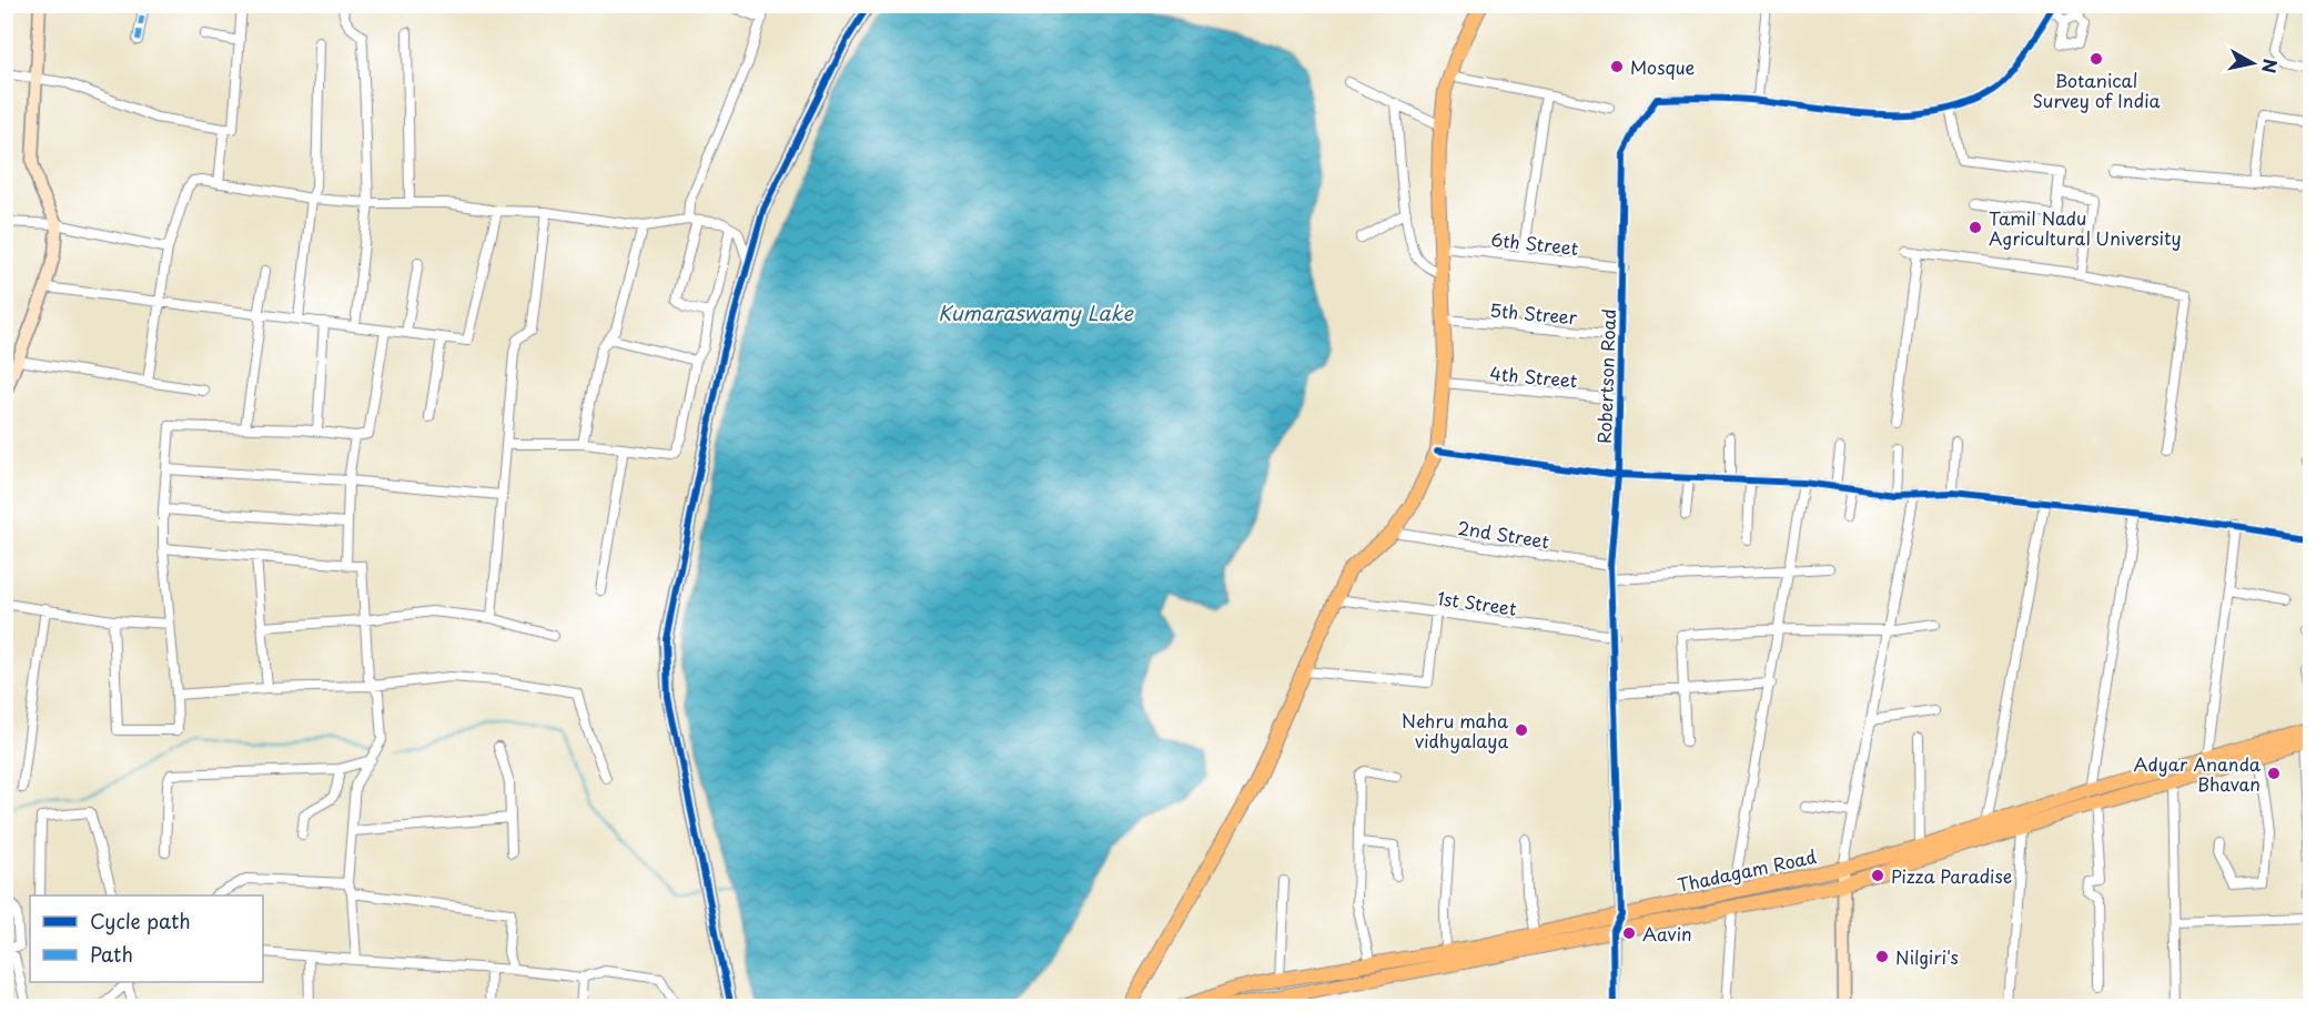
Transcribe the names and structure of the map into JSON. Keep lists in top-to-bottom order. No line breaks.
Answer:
{"streets":{"main road":["Thadagam Road"],"street":["6th Street","5th Streer","4th Street","Robertson Road","2nd Street","1st Street"]},"crossings":[["6th Street","Robertson Road"],["5th Streer","Robertson Road"],["4th Street","Robertson Road"],["Robertson Road","2nd Street"],["Robertson Road","1st Street"],["Robertson Road","Thadagam Road"]],"water":["Kumaraswamy Lake"],"places":["Botanical Survey of India","Mosque","Tamil Nadu Agricultural University","Nehru maha vidhyalaya","Adyar Ananda Bhavan","Pizza Paradise","Aavin","Nilgiri's"],"legend":["Cycle path","Path"],"north":"right"}
